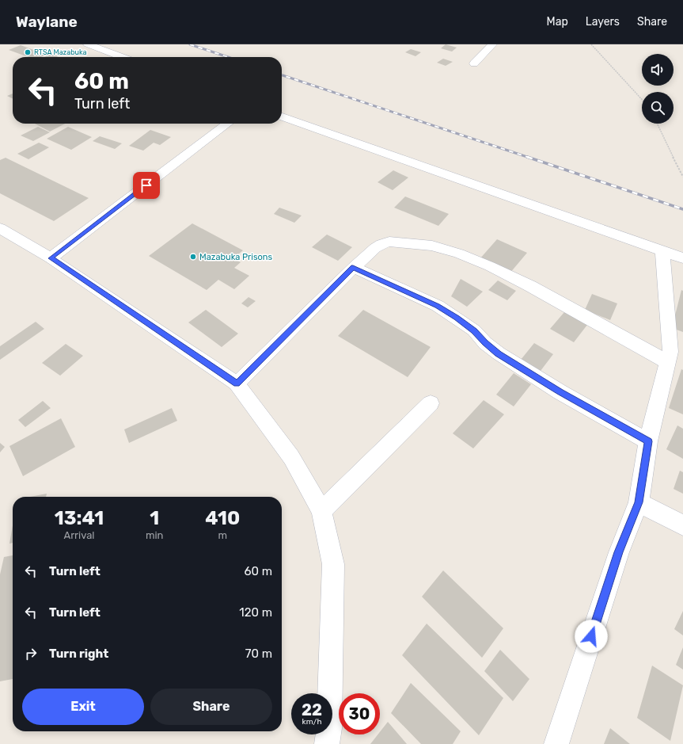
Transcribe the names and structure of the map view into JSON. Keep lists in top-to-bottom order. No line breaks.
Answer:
{"places":["RTSA Mazabuka","Mazabuka Prisons"],"page":{"header":"Waylane","nav":["Map","Layers","Share"],"turn":["60 m","Turn left"],"eta":["13:41","Arrival","1","min","410","m"],"list":[{"name":"Turn left","value":"60 m"},{"name":"Turn left","value":"120 m"},{"name":"Turn right","value":"70 m"}],"buttons":["Exit","Share"],"speed":"22 km/h","limit":"30"}}
